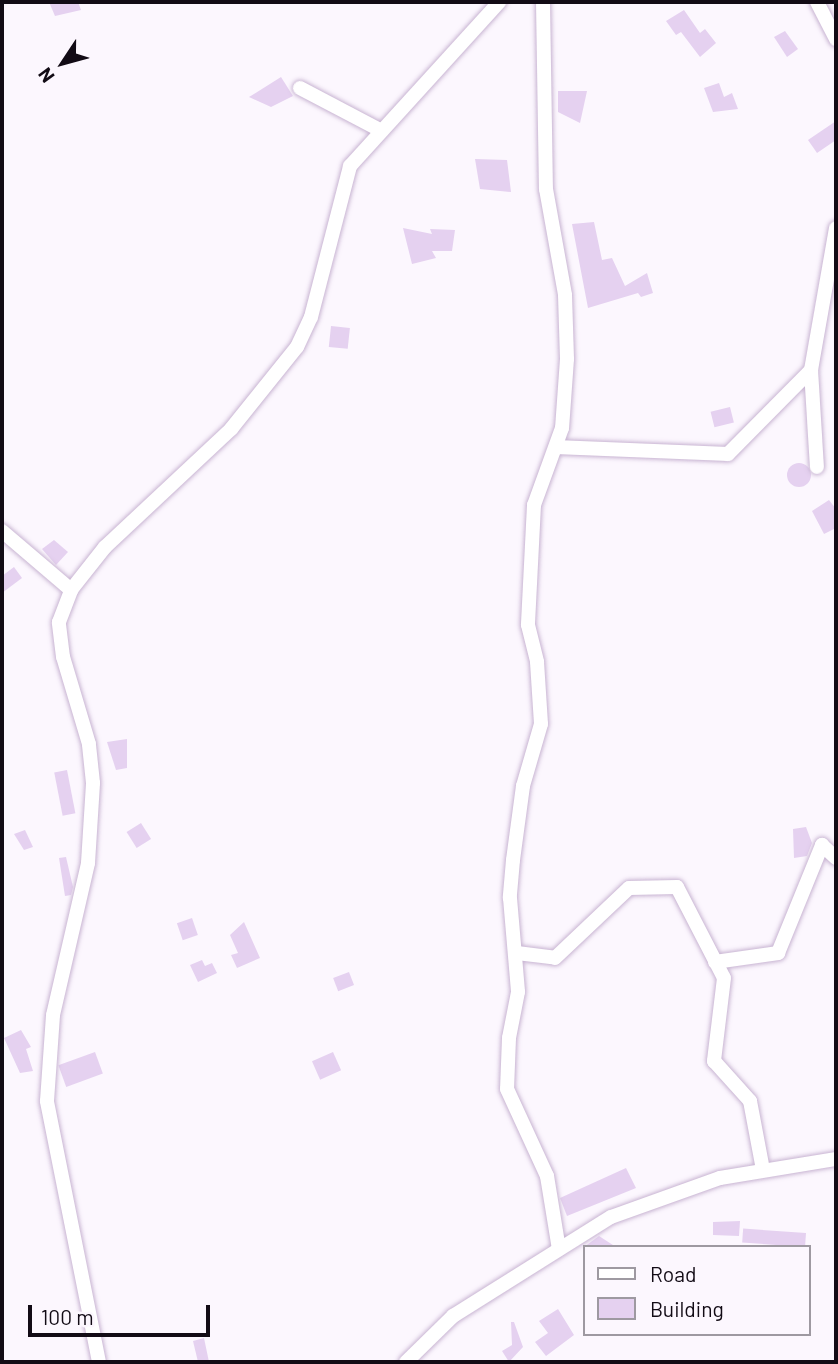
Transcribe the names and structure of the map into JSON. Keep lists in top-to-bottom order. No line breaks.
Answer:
{"legend":["Road","Building"],"scale_bar":"100 m","north":"bottom left"}
